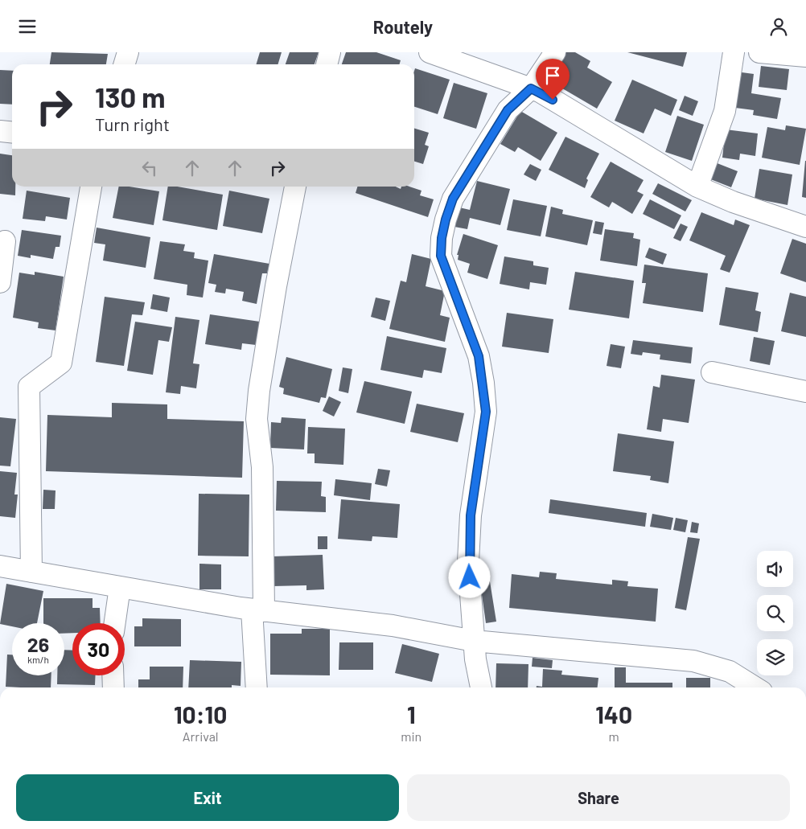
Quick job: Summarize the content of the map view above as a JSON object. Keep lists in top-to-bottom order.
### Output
{
  "page": {
    "header": "Routely",
    "turn": ["130 m", "Turn right"],
    "speed": "26 km/h",
    "limit": "30",
    "eta": [
      "10:10",
      "Arrival",
      "1",
      "min",
      "140",
      "m"
    ],
    "buttons": ["Exit", "Share"]
  }
}
